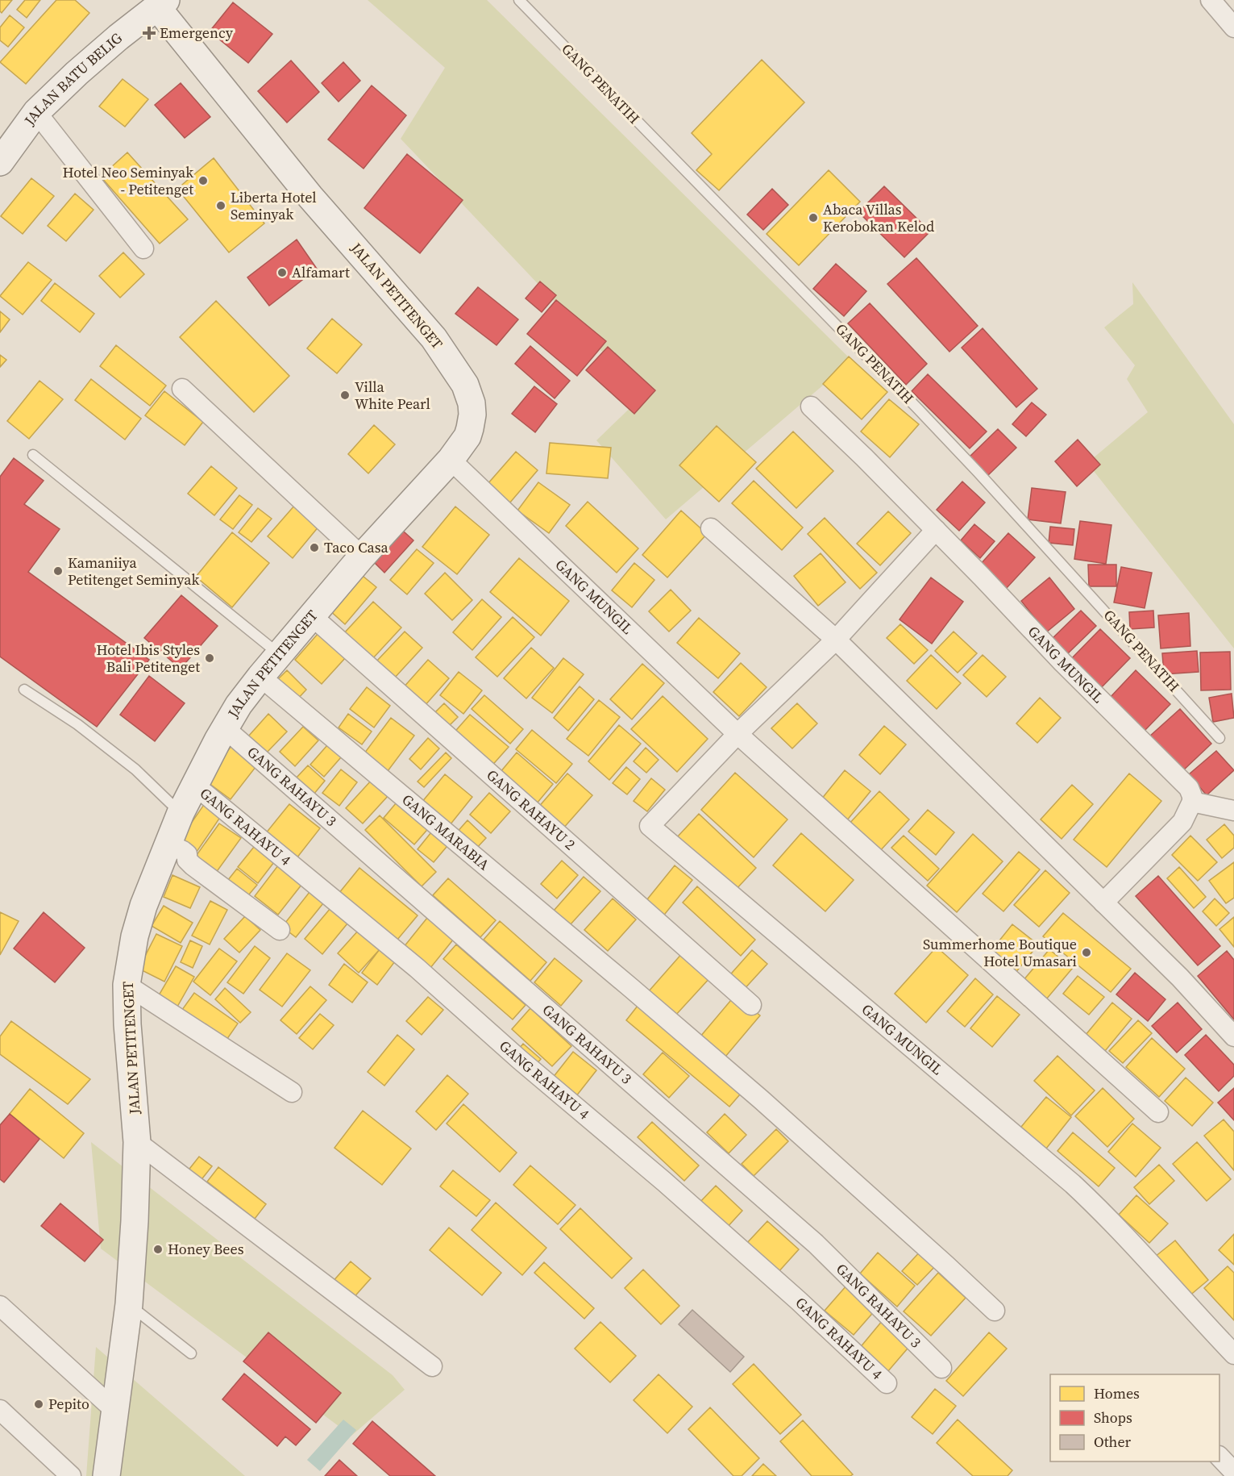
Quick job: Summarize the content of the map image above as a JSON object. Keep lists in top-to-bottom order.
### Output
{
  "streets": {
    "main road": ["JALAN BATU BELIG", "JALAN PETITENGET"],
    "street": [
      "GANG MUNGIL",
      "GANG RAHAYU 3",
      "GANG RAHAYU 2",
      "GANG RAHAYU 4",
      "GANG MARABIA"
    ],
    "lane": ["GANG PENATIH"]
  },
  "crossings": [
    ["JALAN BATU BELIG", "JALAN PETITENGET"],
    ["JALAN PETITENGET", "GANG MUNGIL"],
    ["JALAN PETITENGET", "GANG RAHAYU 3"],
    ["JALAN PETITENGET", "GANG RAHAYU 2"],
    ["JALAN PETITENGET", "GANG RAHAYU 4"],
    ["JALAN PETITENGET", "GANG MARABIA"]
  ],
  "places": {
    "health": ["Emergency"],
    "other": [
      "Hotel Neo Seminyak - Petitenget",
      "Liberta Hotel Seminyak",
      "Abaca Villas Kerobokan Kelod",
      "Alfamart",
      "Villa White Pearl",
      "Taco Casa",
      "Kamaniiya Petitenget Seminyak",
      "Hotel Ibis Styles Bali Petitenget",
      "Summerhome Boutique Hotel Umasari",
      "Honey Bees",
      "Pepito"
    ]
  },
  "legend": ["Homes", "Shops", "Other"]
}
